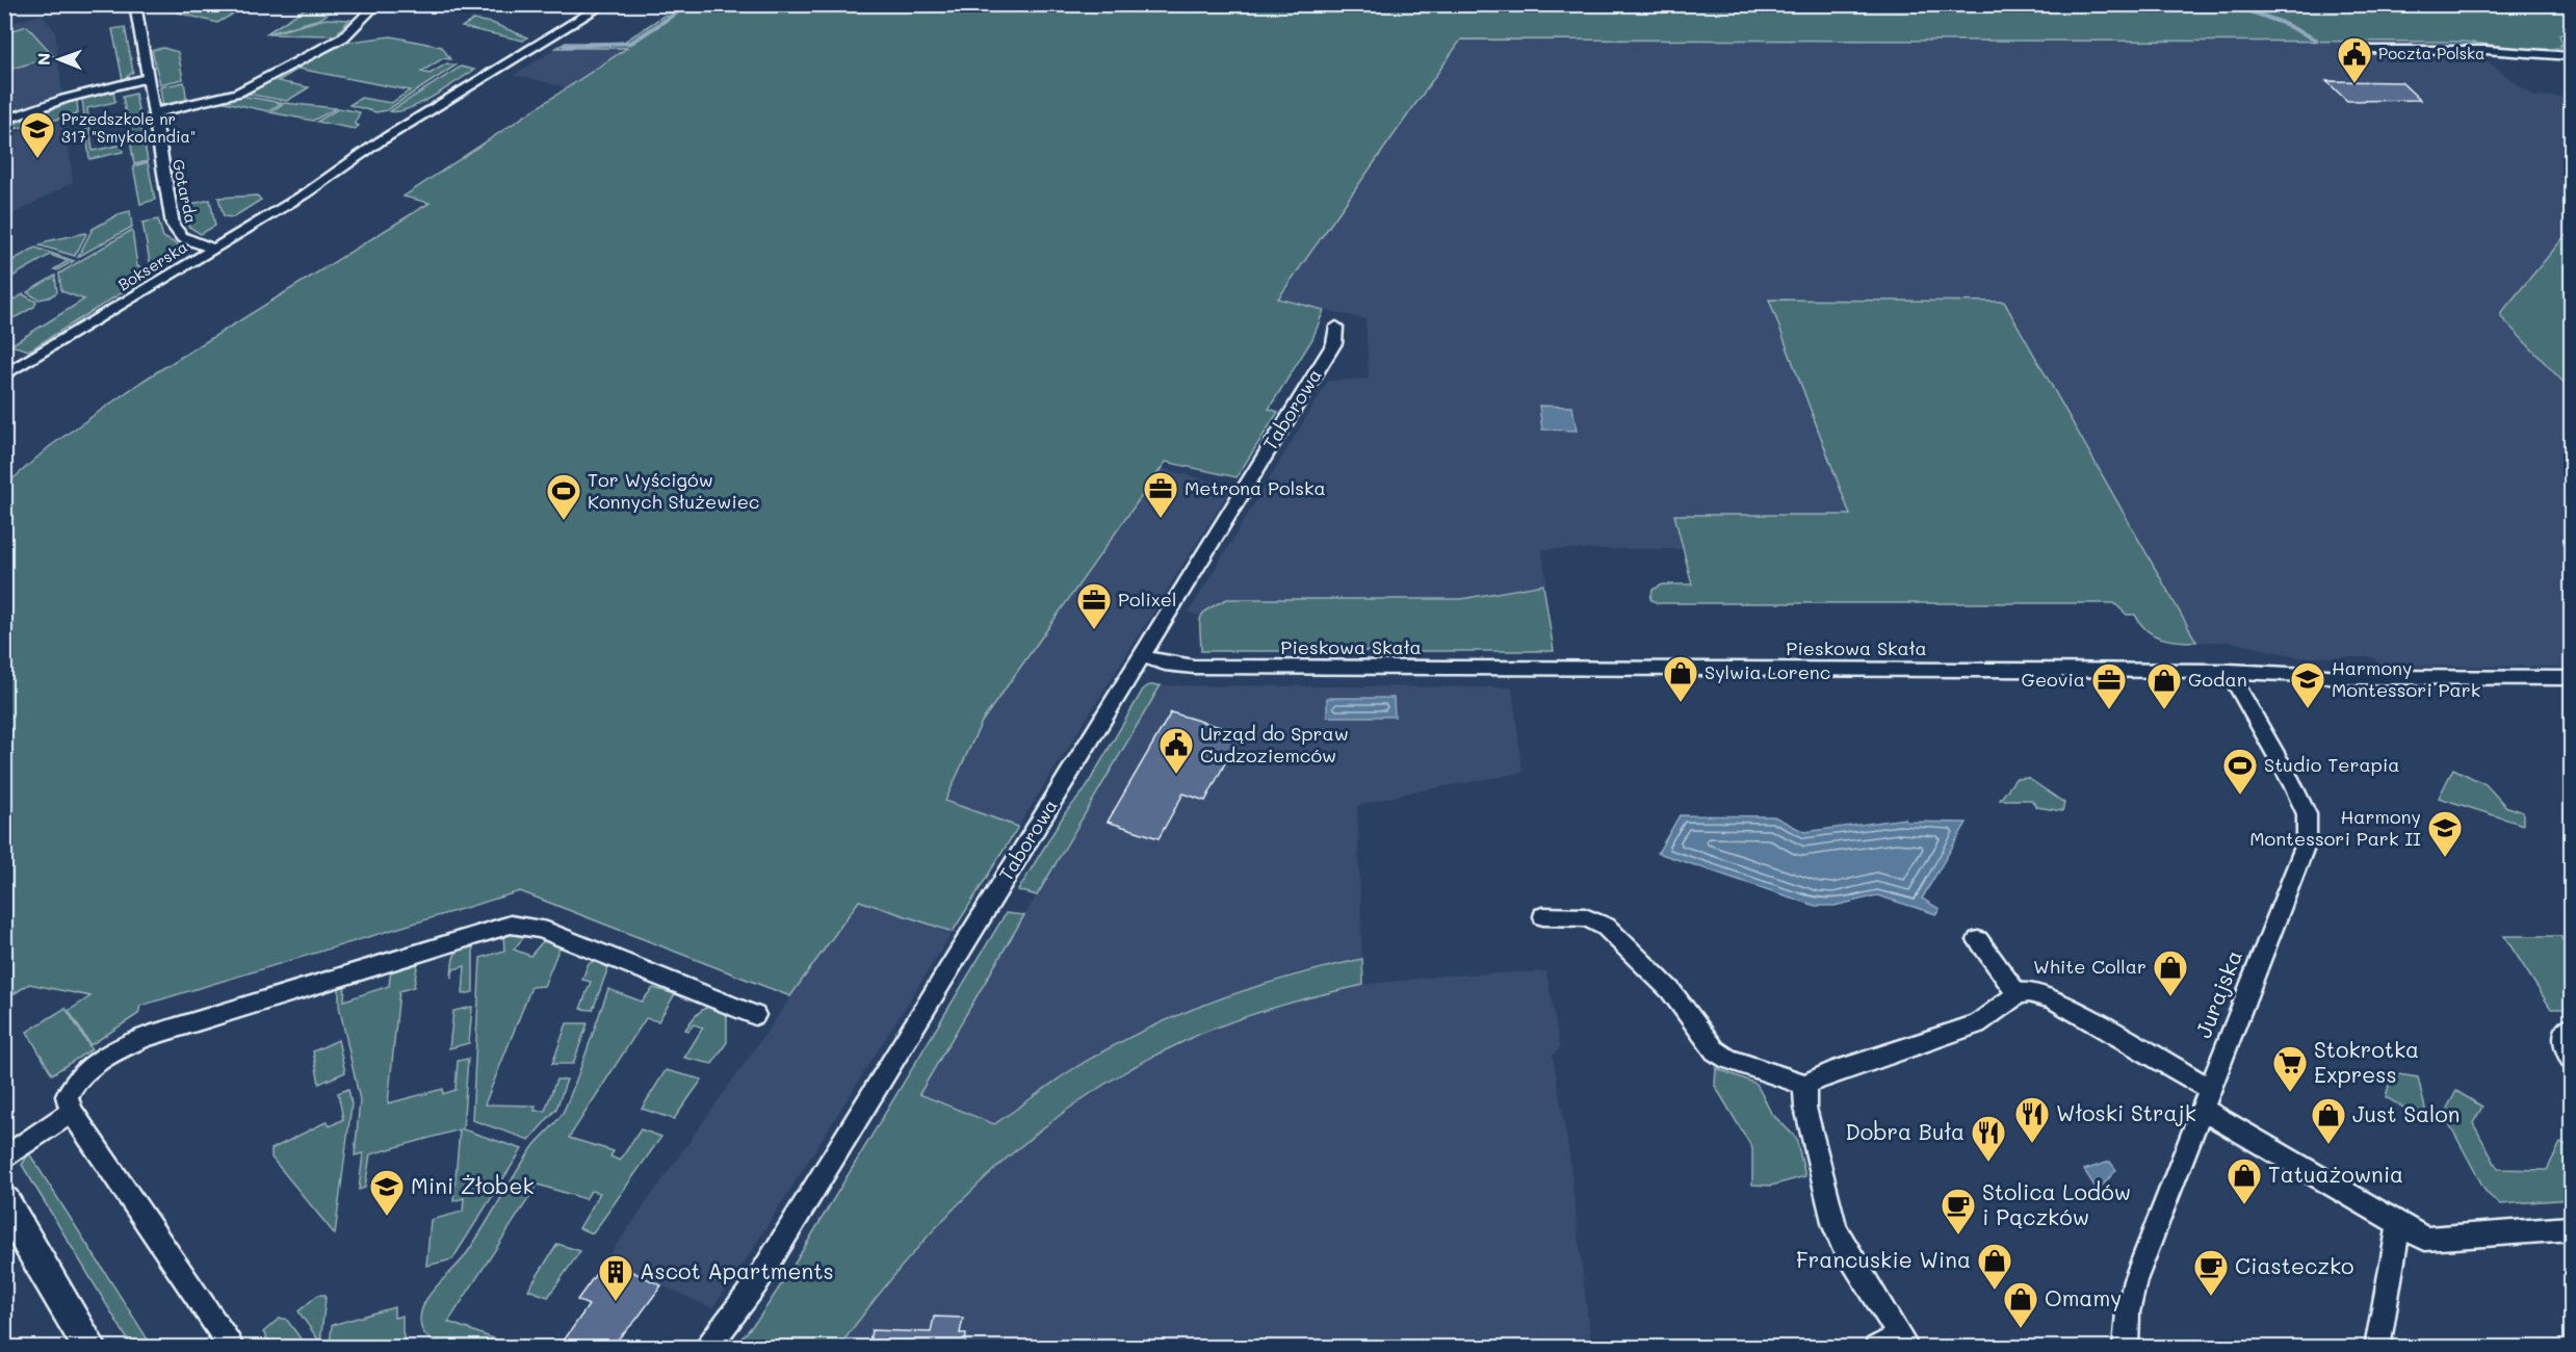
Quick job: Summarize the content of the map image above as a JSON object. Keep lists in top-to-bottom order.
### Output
{
  "streets": {
    "street": [
      "Gotarda",
      "Bokserska",
      "Taborowa",
      "Pieskowa Skała",
      "Jurajska"
    ]
  },
  "crossings": [
    ["Gotarda", "Bokserska"],
    ["Taborowa", "Pieskowa Skała"],
    ["Pieskowa Skała", "Jurajska"]
  ],
  "places": {
    "public building": ["Poczta Polska", "Urząd do Spraw Cudzoziemców"],
    "school or university": [
      "Przedszkole nr 317 \"Smykolandia\"",
      "Harmony Montessori Park",
      "Harmony Montessori Park II",
      "Mini Żłobek"
    ],
    "office": ["Metrona Polska", "Polixel", "Geovia"],
    "sports": ["Tor Wyścigów Konnych Służewiec", "Studio Terapia"],
    "shop": [
      "Sylwia Lorenc",
      "Godan",
      "White Collar",
      "Just Salon",
      "Tatuażownia",
      "Francuskie Wina",
      "Omamy"
    ],
    "supermarket": ["Stokrotka Express"],
    "restaurant": ["Włoski Strajk", "Dobra Buła"],
    "cafe": ["Stolica Lodów i Pączków", "Ciasteczko"],
    "building": ["Ascot Apartments"]
  },
  "north": "left"
}
